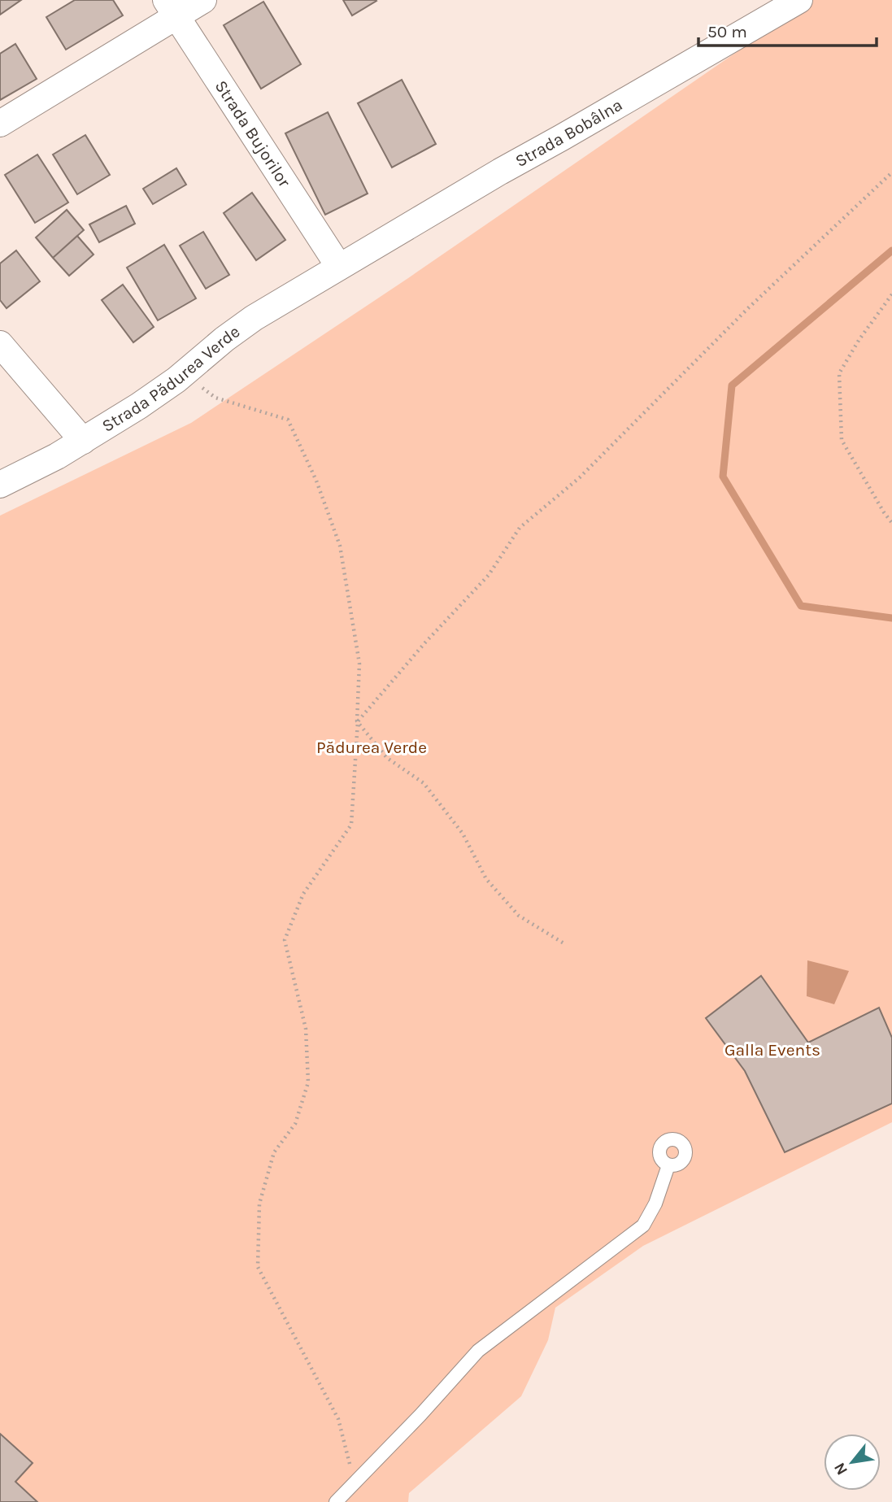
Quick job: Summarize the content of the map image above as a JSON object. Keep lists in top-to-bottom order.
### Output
{
  "streets": {
    "street": ["Strada Bobâlna", "Strada Bujorilor", "Strada Pădurea Verde"]
  },
  "crossings": [
    ["Strada Bobâlna", "Strada Bujorilor"],
    ["Strada Bobâlna", "Strada Pădurea Verde"],
    ["Strada Bujorilor", "Strada Pădurea Verde"]
  ],
  "parks": ["Pădurea Verde", "Galla Events"],
  "scale_bar": "50 m",
  "north": "bottom left"
}
